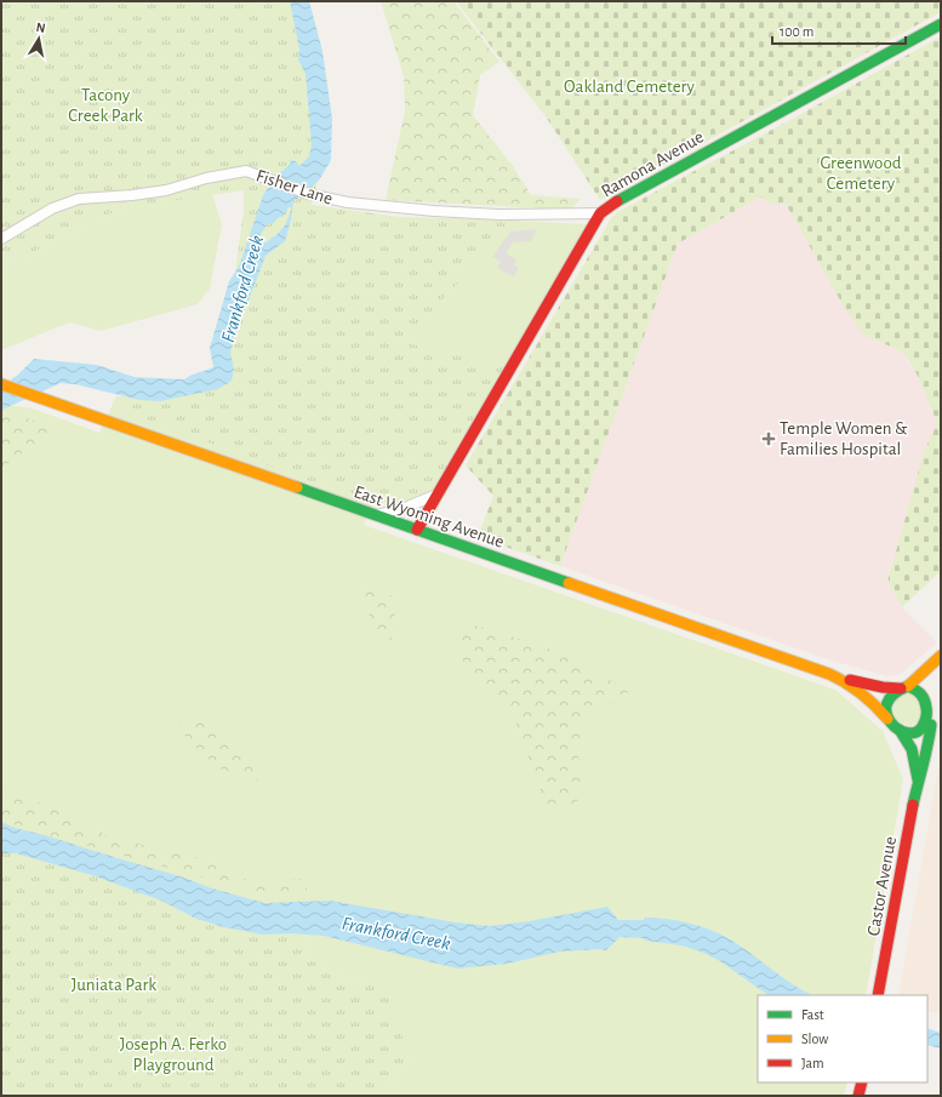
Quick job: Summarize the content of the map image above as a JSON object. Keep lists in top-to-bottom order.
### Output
{
  "streets": {
    "street": [
      "Ramona Avenue",
      "Fisher Lane",
      "East Wyoming Avenue",
      "Castor Avenue"
    ]
  },
  "crossings": [
    ["Ramona Avenue", "Fisher Lane"],
    ["Ramona Avenue", "East Wyoming Avenue"],
    ["East Wyoming Avenue", "Castor Avenue"]
  ],
  "water": ["Frankford Creek"],
  "parks": [
    "Oakland Cemetery",
    "Tacony Creek Park",
    "Greenwood Cemetery",
    "Juniata Park",
    "Joseph A. Ferko Playground"
  ],
  "places": {
    "health": ["Temple Women & Families Hospital"]
  },
  "legend": ["Fast", "Slow", "Jam"],
  "scale_bar": "100 m",
  "north": "top"
}
